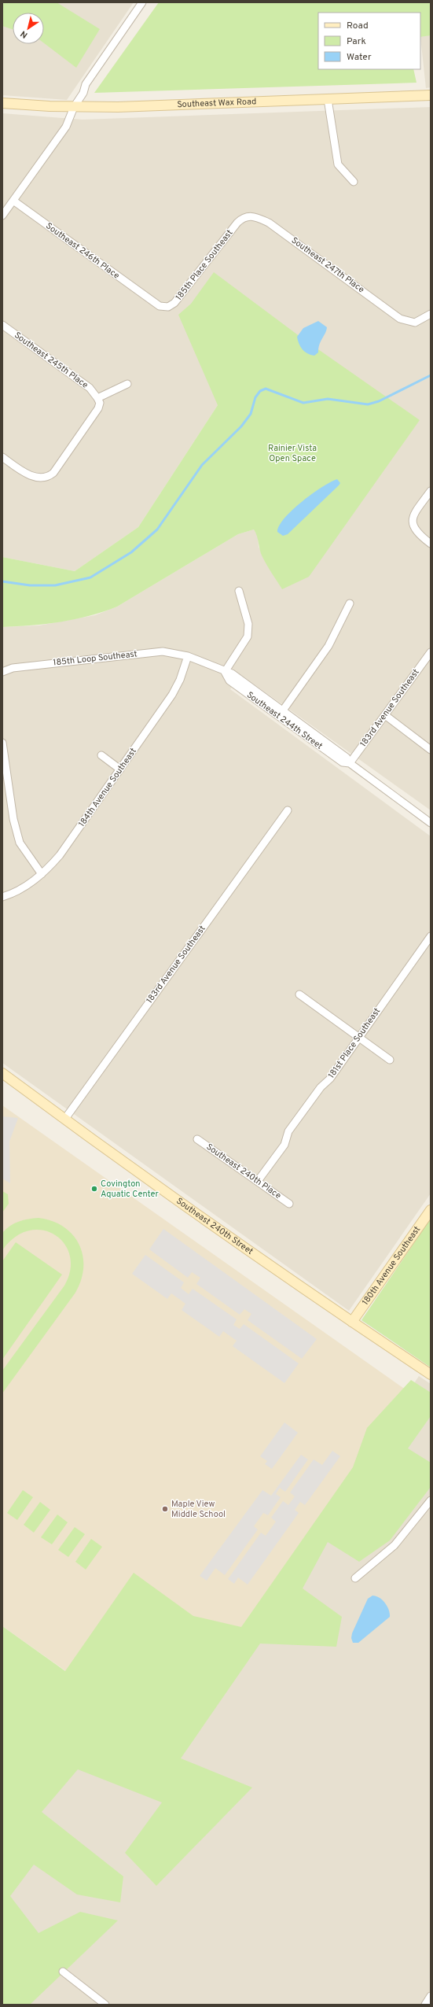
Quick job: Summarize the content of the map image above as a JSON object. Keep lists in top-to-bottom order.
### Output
{
  "streets": {
    "street": [
      "Southeast Wax Road",
      "Southeast 246th Place",
      "185th Place Southeast",
      "Southeast 247th Place",
      "Southeast 245th Place",
      "185th Loop Southeast",
      "183rd Avenue Southeast",
      "Southeast 244th Street",
      "184th Avenue Southeast",
      "181st Place Southeast",
      "Southeast 240th Place",
      "Southeast 240th Street",
      "180th Avenue Southeast"
    ]
  },
  "crossings": [
    ["Southeast 246th Place", "185th Place Southeast"],
    ["185th Place Southeast", "Southeast 247th Place"],
    ["185th Loop Southeast", "Southeast 244th Street"],
    ["185th Loop Southeast", "184th Avenue Southeast"],
    ["183rd Avenue Southeast", "Southeast 244th Street"],
    ["183rd Avenue Southeast", "Southeast 240th Street"],
    ["Southeast 244th Street", "184th Avenue Southeast"],
    ["181st Place Southeast", "Southeast 240th Place"],
    ["Southeast 240th Street", "180th Avenue Southeast"]
  ],
  "parks": ["Rainier Vista Open Space"],
  "places": ["Covington Aquatic Center", "Maple View Middle School"],
  "legend": ["Road", "Park", "Water"],
  "north": "bottom left"
}
